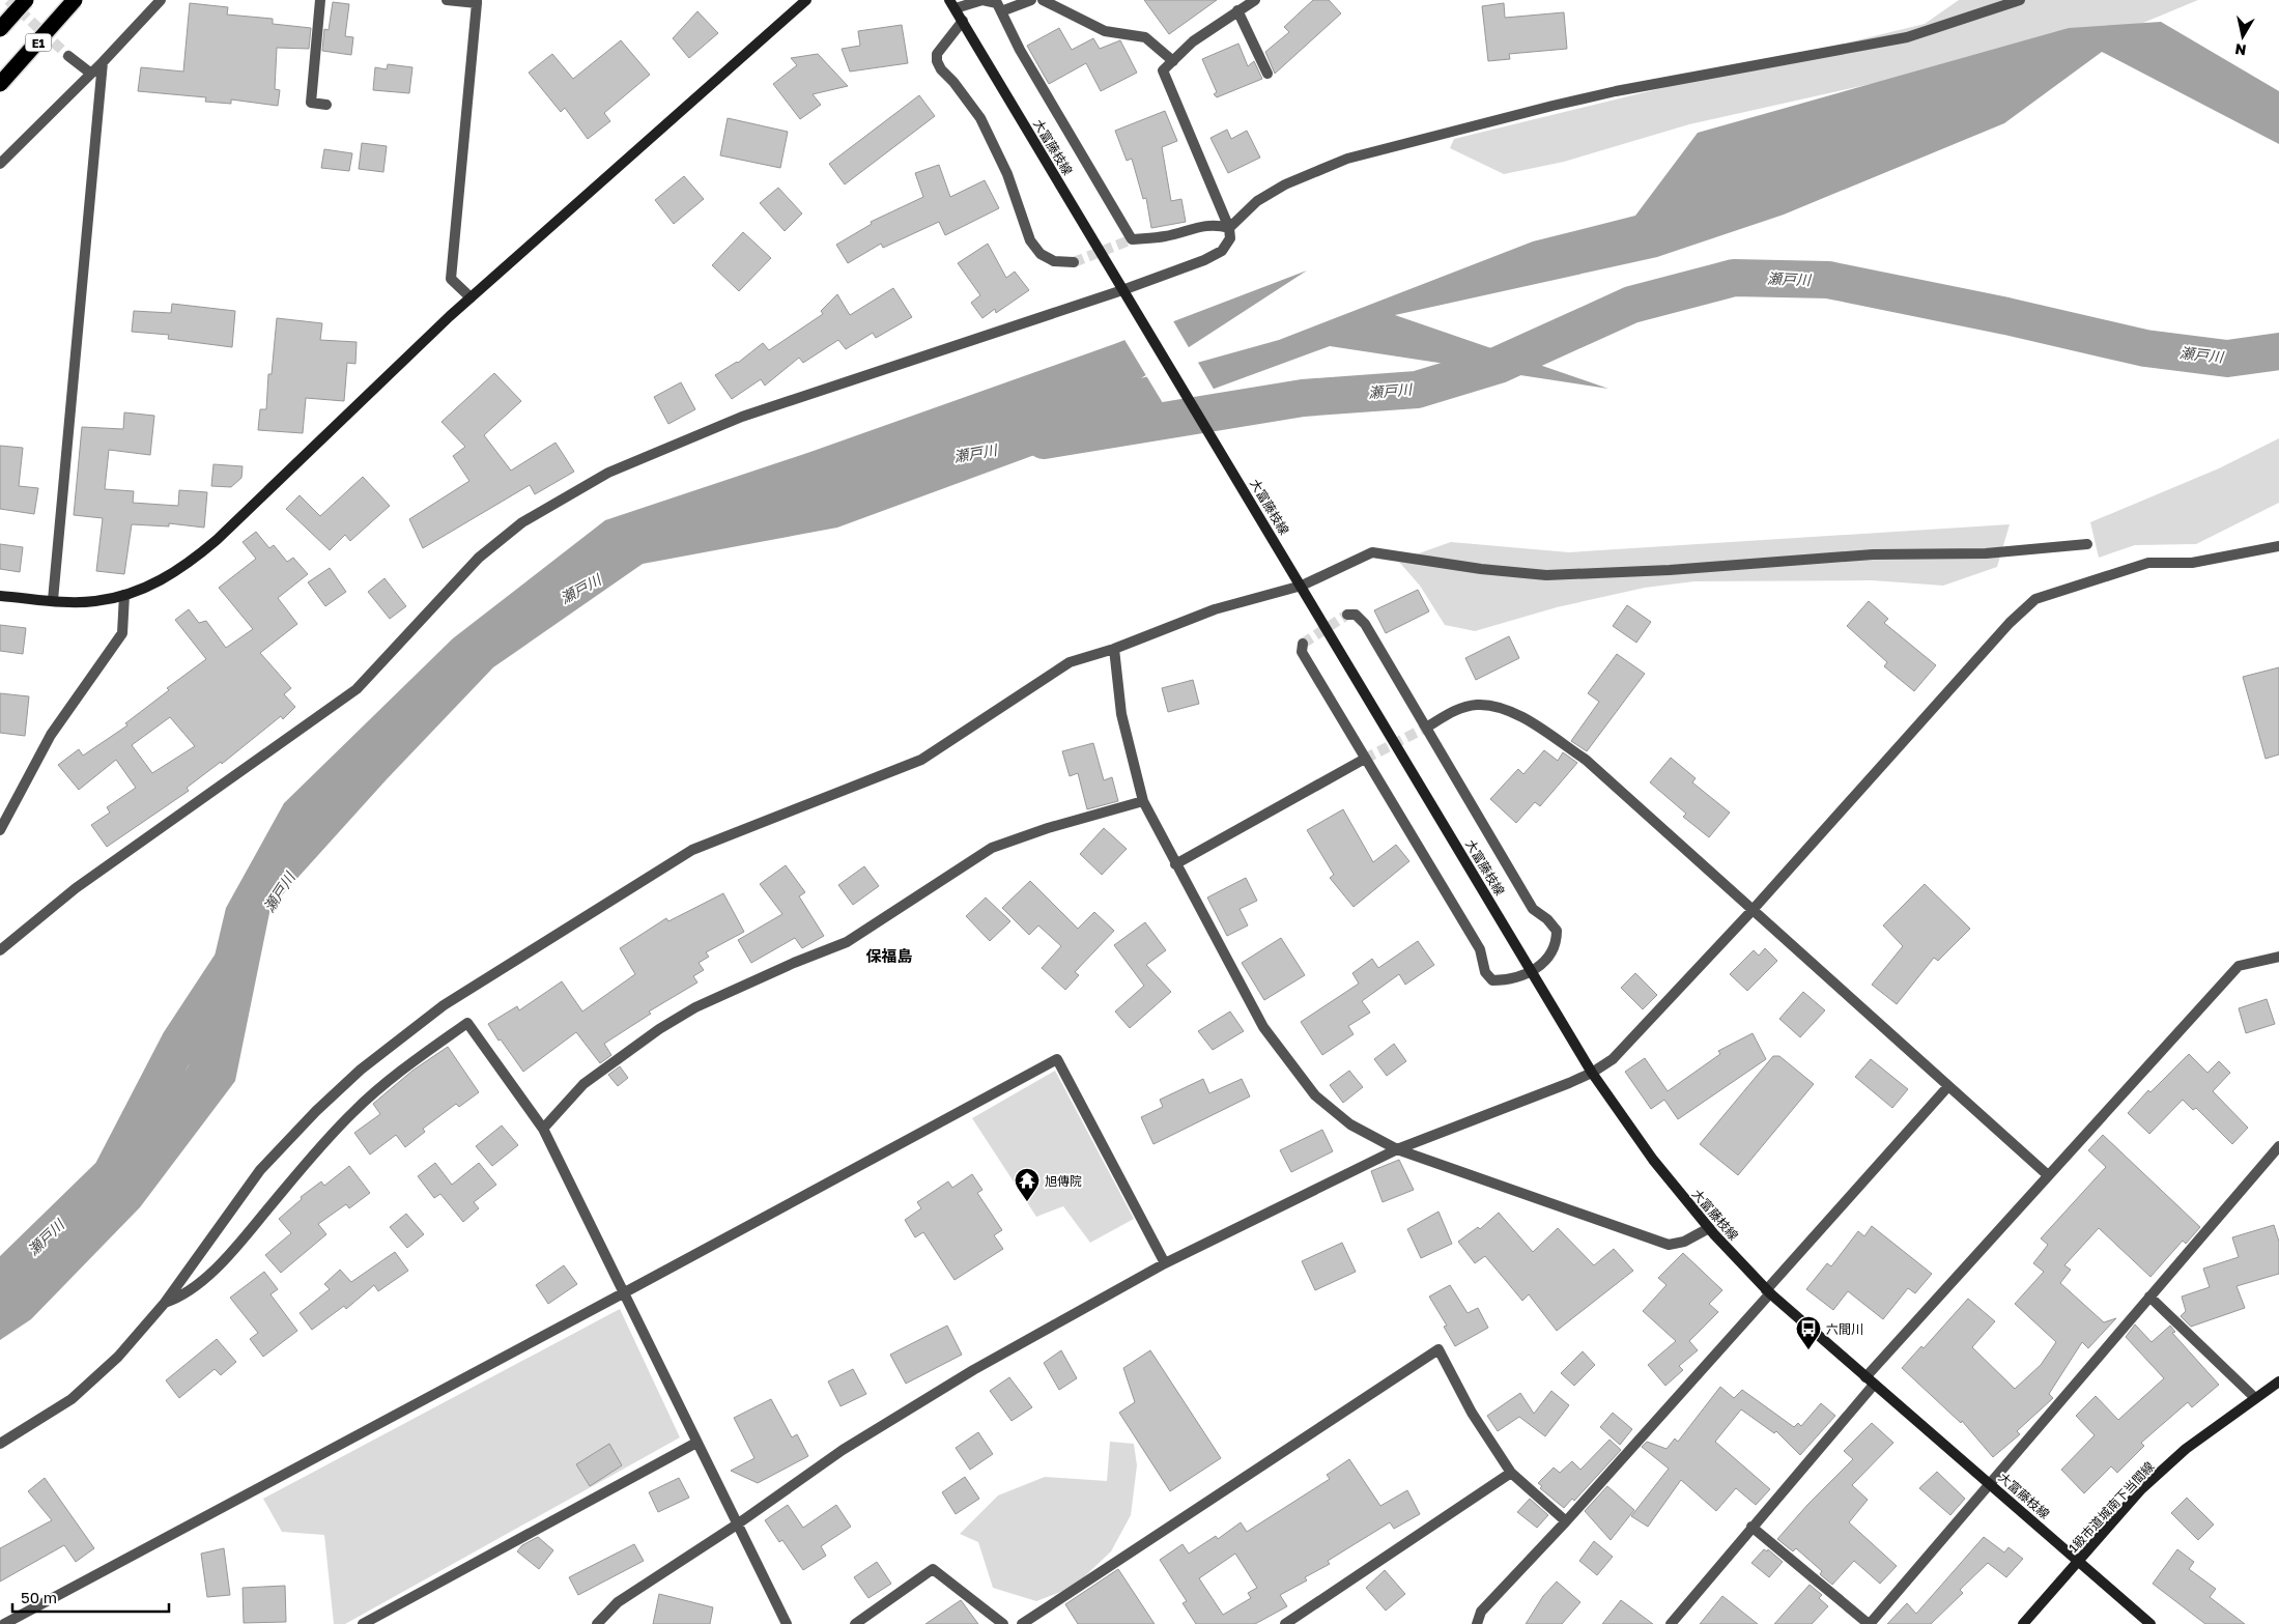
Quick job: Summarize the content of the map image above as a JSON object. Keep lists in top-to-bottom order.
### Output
{
  "streets": {
    "highway": ["E1"],
    "main road": ["大富藤枝線", "1級市道城南下当間線"]
  },
  "crossings": [
    ["大富藤枝線", "1級市道城南下当間線"]
  ],
  "districts": ["保福島"],
  "water": ["瀬戸川"],
  "places": {
    "temple": ["旭傳院"],
    "bus stop": ["六間川"]
  },
  "scale_bar": "50 m",
  "north": "bottom"
}
